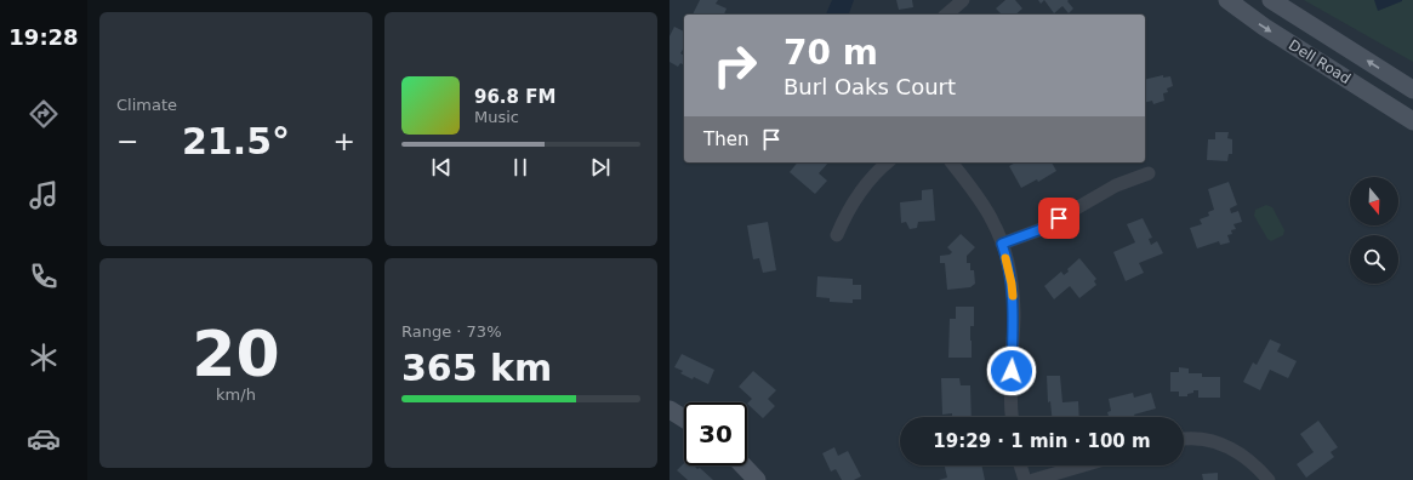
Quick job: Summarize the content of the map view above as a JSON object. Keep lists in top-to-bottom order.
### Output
{
  "streets": {
    "main road": ["Dell Road"]
  },
  "north": "bottom",
  "page": {
    "tabs": "19:28",
    "tile": [
      "Climate",
      ["20", "km/h"],
      ["Range · 73%", "365 km"]
    ],
    "turn": ["70 m", "Burl Oaks Court"],
    "song": ["96.8 FM", "Music"],
    "then": "Then",
    "heat": ["−", "21.5°", "+"],
    "limit": "30",
    "trip": "19:29 · 1 min · 100 m"
  }
}
